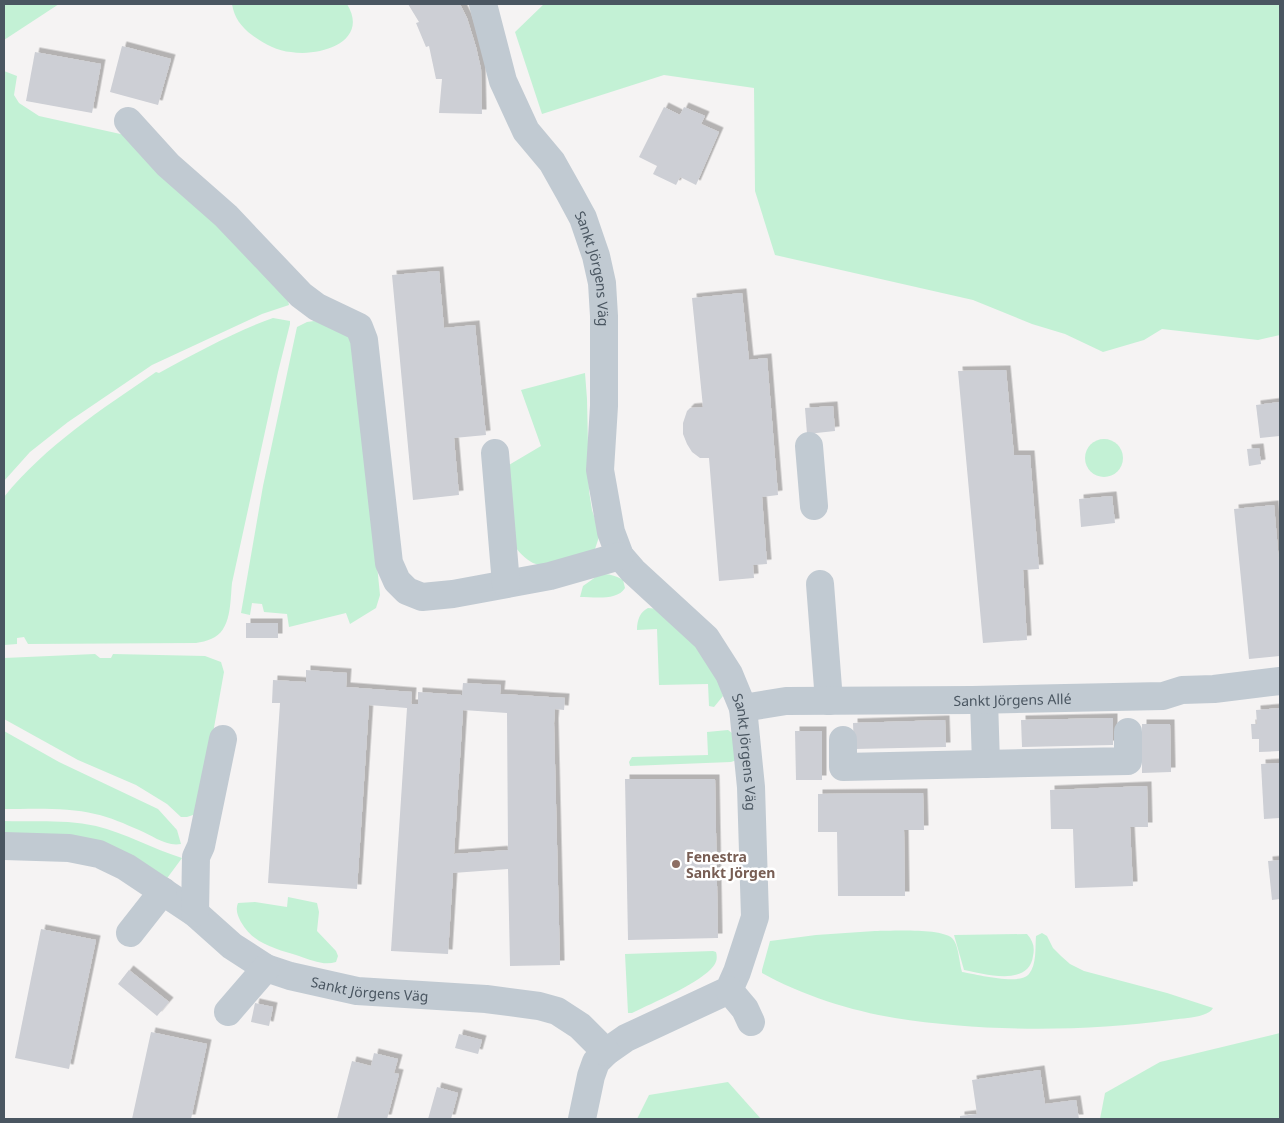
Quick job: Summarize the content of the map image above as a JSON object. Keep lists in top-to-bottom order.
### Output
{
  "streets": {
    "street": ["Sankt Jörgens Väg", "Sankt Jörgens Allé"]
  },
  "crossings": [
    ["Sankt Jörgens Väg", "Sankt Jörgens Allé"]
  ],
  "places": ["Fenestra Sankt Jörgen"]
}
